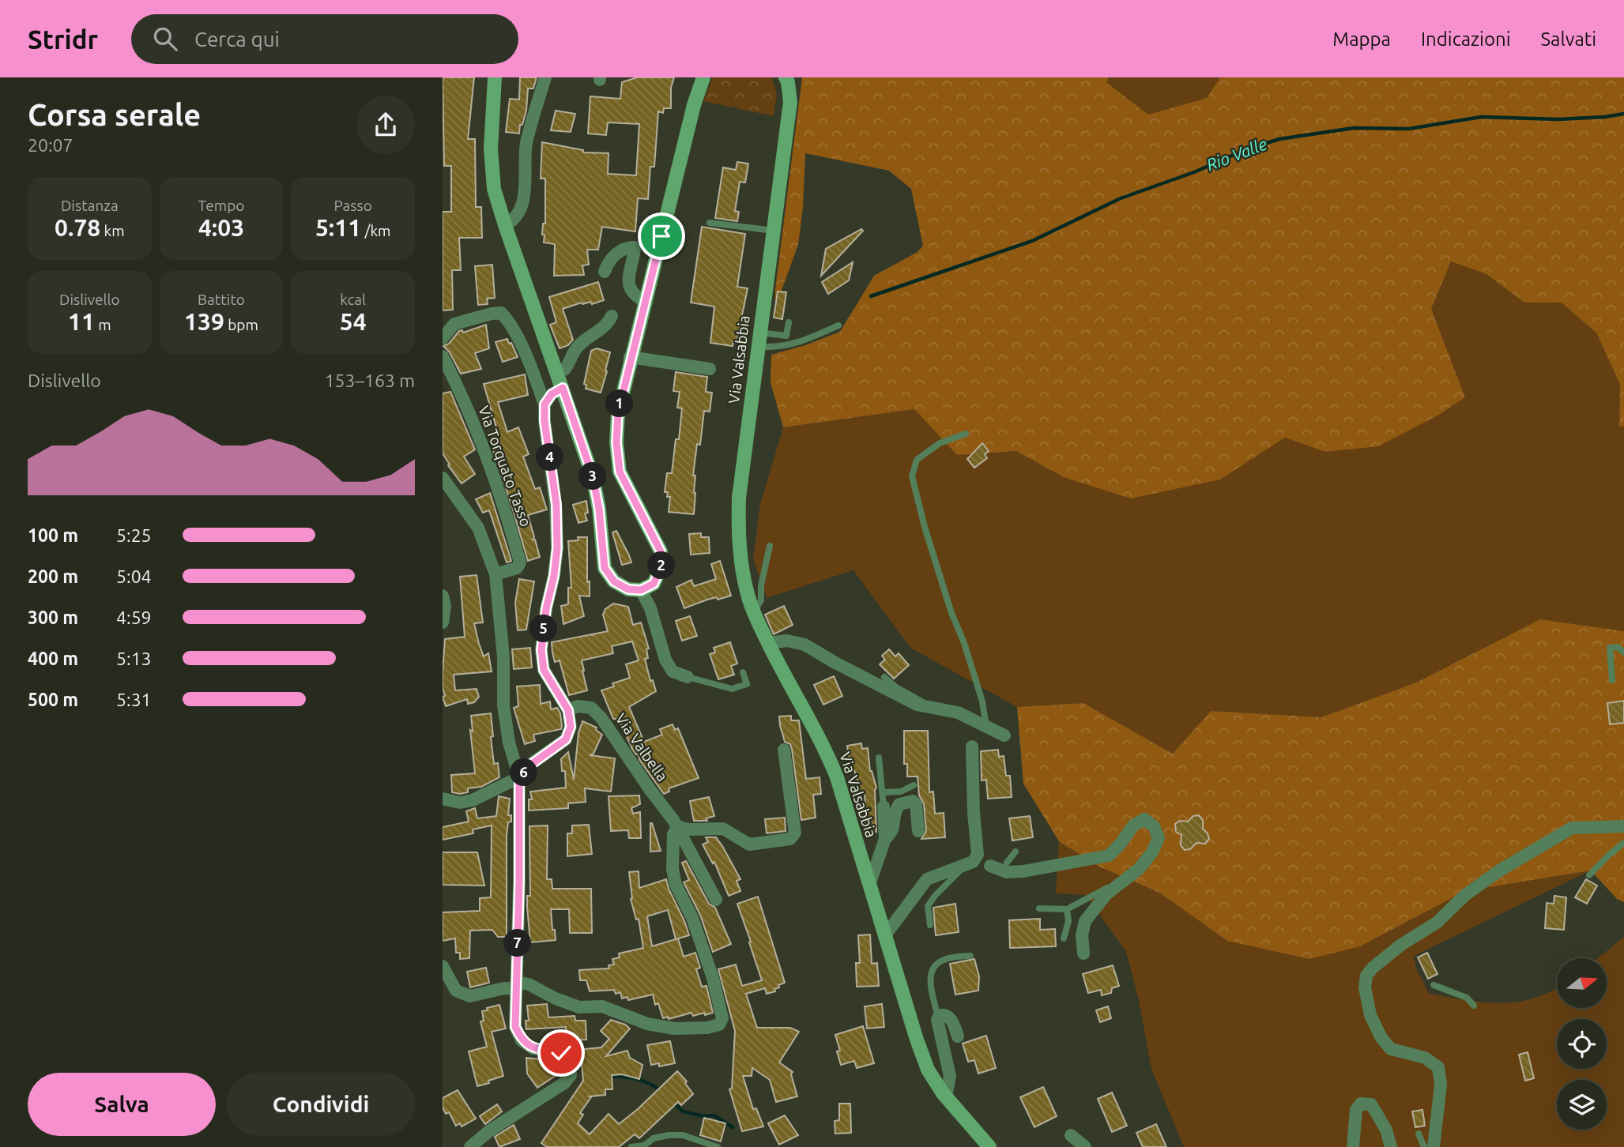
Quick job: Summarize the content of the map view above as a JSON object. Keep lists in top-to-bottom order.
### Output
{
  "streets": {
    "main road": ["Via Valsabbia"],
    "street": ["Via Torquato Tasso", "Via Valbella"]
  },
  "water": ["Rio Valle"],
  "north": "right",
  "page": {
    "header": "Stridr",
    "search": "Cerca qui",
    "nav": ["Mappa", "Indicazioni", "Salvati"],
    "heading": ["Corsa serale", "20:07"],
    "stats": [
      ["Distanza", "0.78 km"],
      ["Tempo", "4:03"],
      ["Passo", "5:11 /km"],
      ["Dislivello", "11 m"],
      ["Battito", "139 bpm"],
      ["kcal", "54"]
    ],
    "chart": ["Dislivello", "153–163 m"],
    "pins": [
      "1",
      "4",
      "3",
      "2",
      "5",
      "6",
      "7"
    ],
    "list": [
      {
        "name": "100 m",
        "note": "5:25"
      },
      {
        "name": "200 m",
        "note": "5:04"
      },
      {
        "name": "300 m",
        "note": "4:59"
      },
      {
        "name": "400 m",
        "note": "5:13"
      },
      {
        "name": "500 m",
        "note": "5:31"
      }
    ],
    "buttons": ["Salva", "Condividi"]
  }
}
